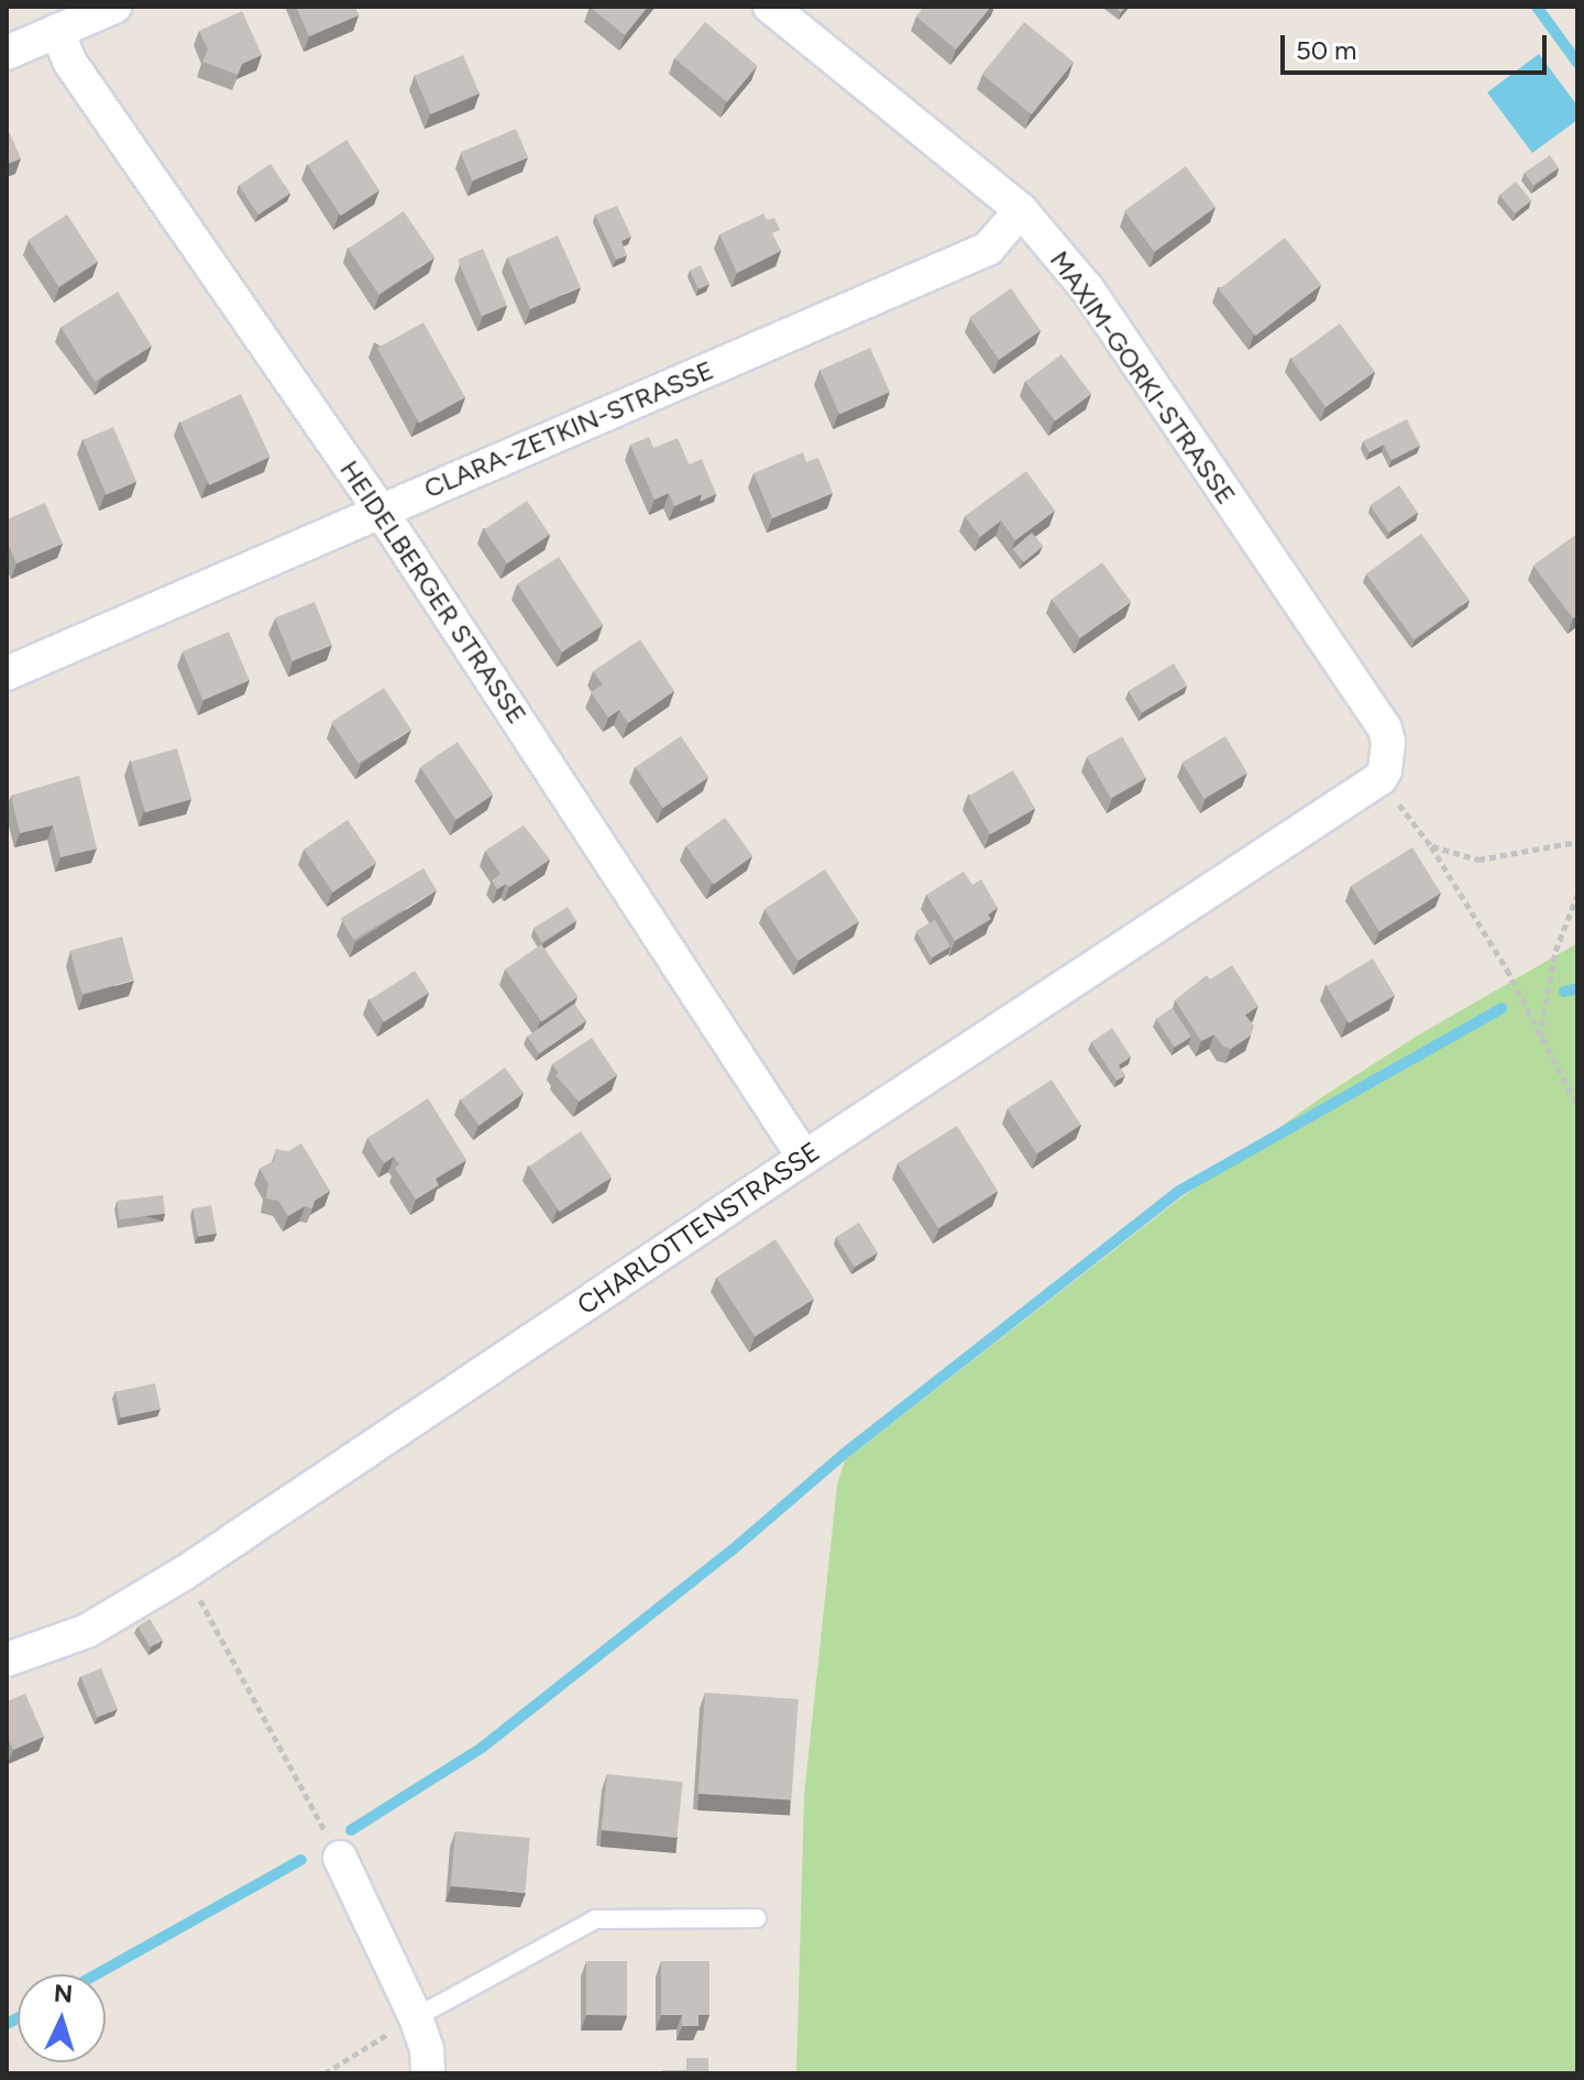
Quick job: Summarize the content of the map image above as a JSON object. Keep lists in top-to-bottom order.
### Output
{
  "streets": {
    "street": [
      "MAXIM-GORKI-STRASSE",
      "CLARA-ZETKIN-STRASSE",
      "HEIDELBERGER STRASSE",
      "CHARLOTTENSTRASSE"
    ]
  },
  "crossings": [
    ["MAXIM-GORKI-STRASSE", "CLARA-ZETKIN-STRASSE"],
    ["MAXIM-GORKI-STRASSE", "CHARLOTTENSTRASSE"],
    ["CLARA-ZETKIN-STRASSE", "HEIDELBERGER STRASSE"],
    ["HEIDELBERGER STRASSE", "CHARLOTTENSTRASSE"]
  ],
  "scale_bar": "50 m",
  "north": "top"
}
